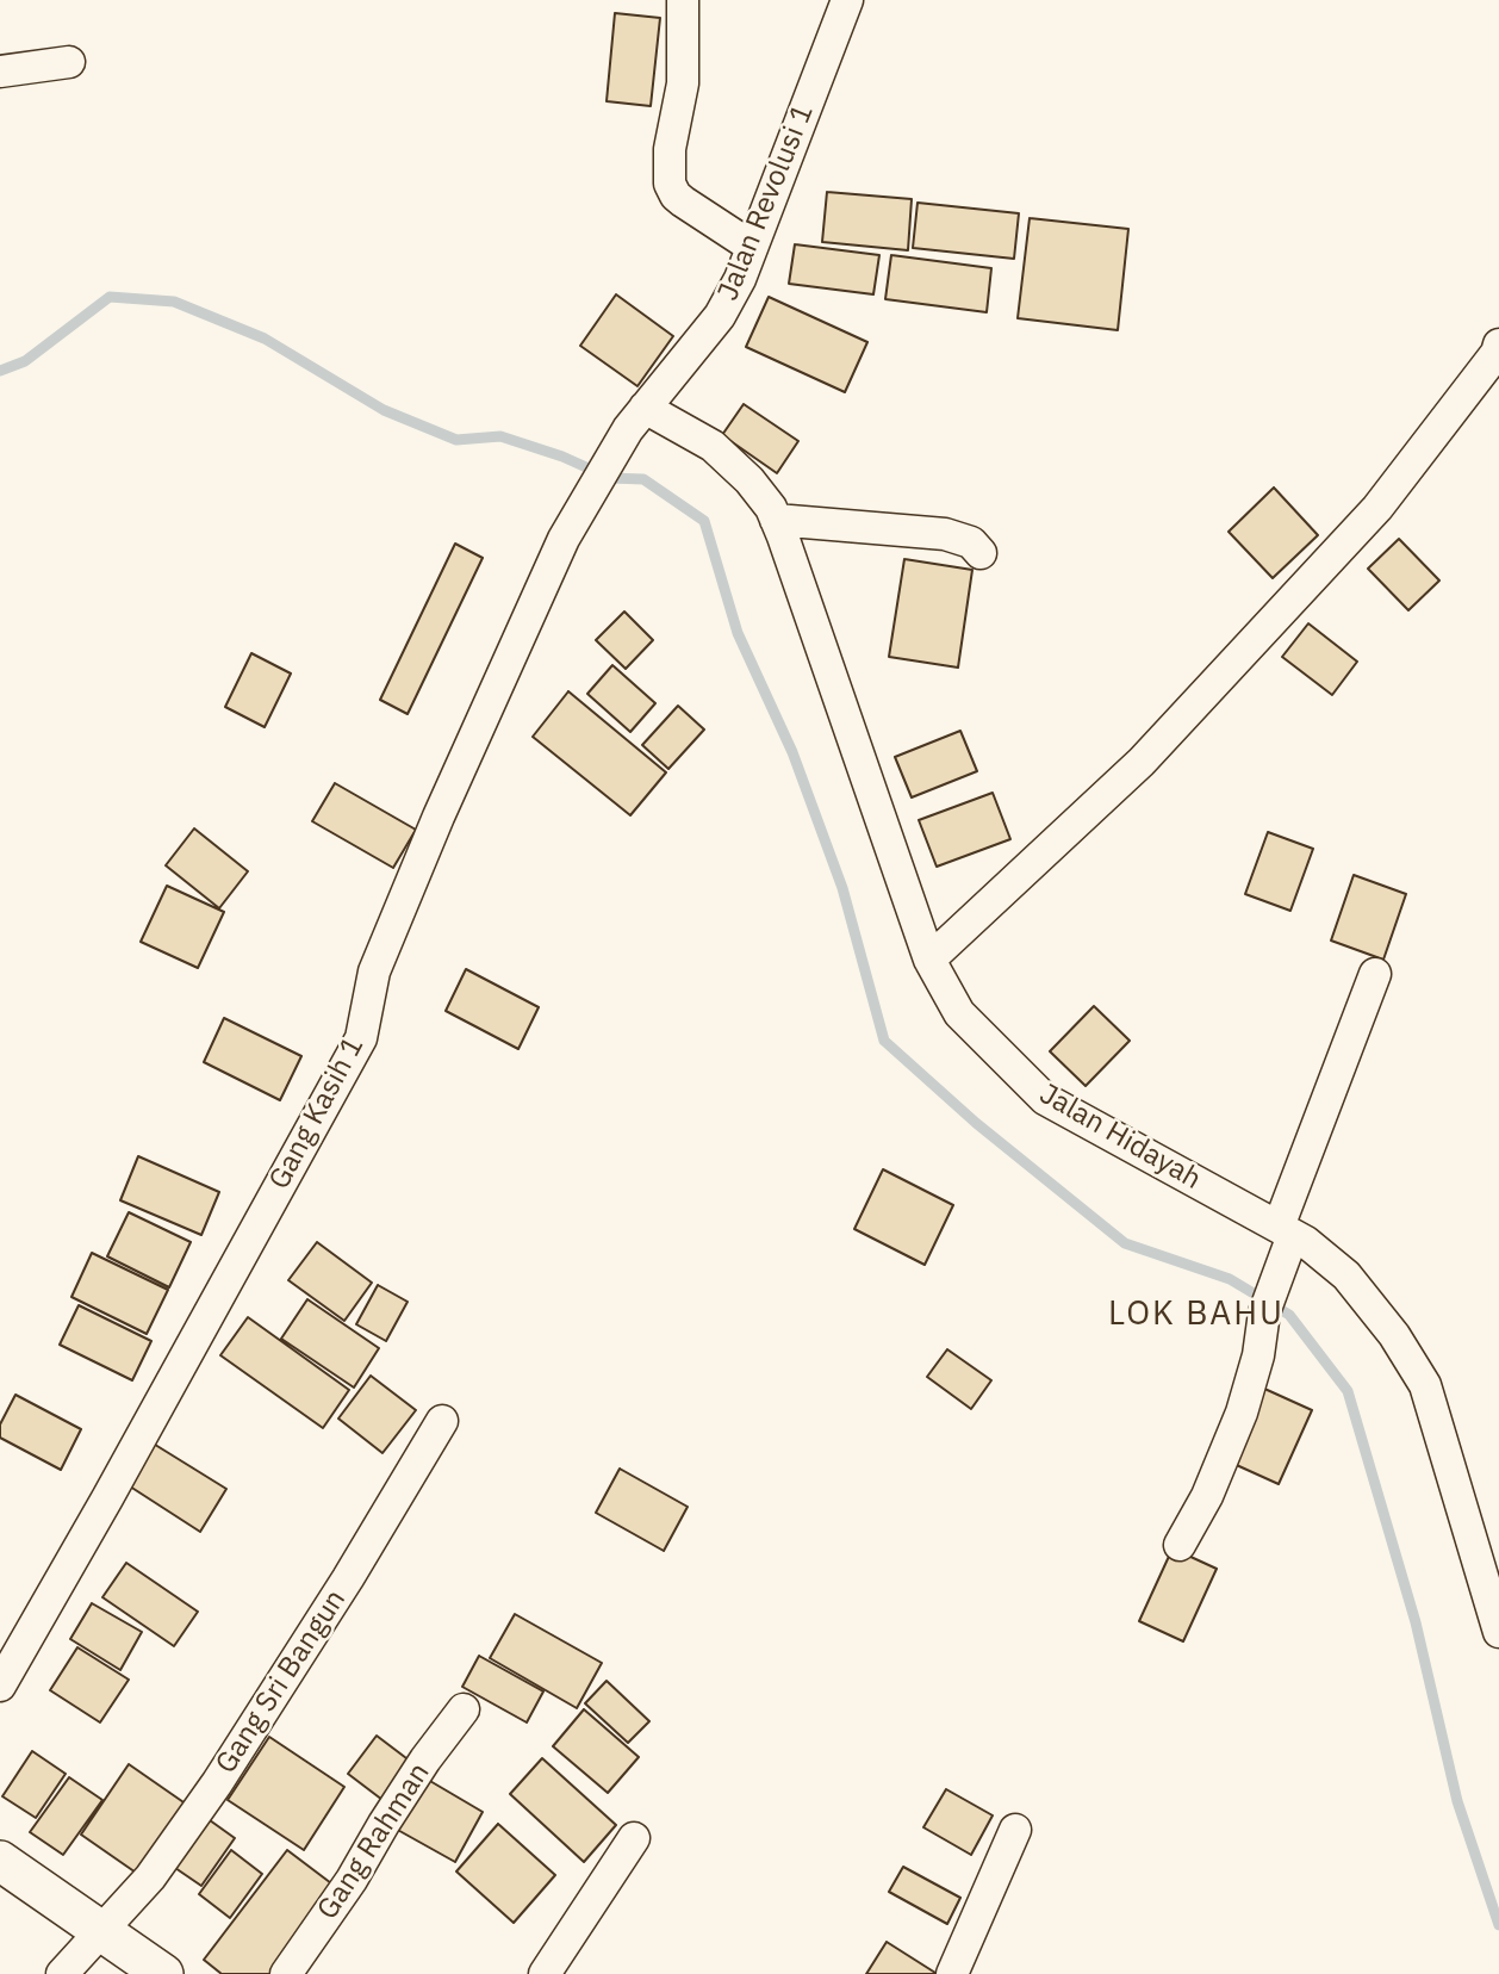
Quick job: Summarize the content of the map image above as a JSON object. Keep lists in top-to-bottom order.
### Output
{
  "streets": {
    "street": [
      "Jalan Revolusi 1",
      "Gang Kasih 1",
      "Jalan Hidayah",
      "Gang Sri Bangun",
      "Gang Rahman"
    ]
  },
  "crossings": [
    ["Jalan Revolusi 1", "Gang Kasih 1"],
    ["Jalan Revolusi 1", "Jalan Hidayah"],
    ["Gang Kasih 1", "Jalan Hidayah"]
  ],
  "districts": ["LOK BAHU"]
}
